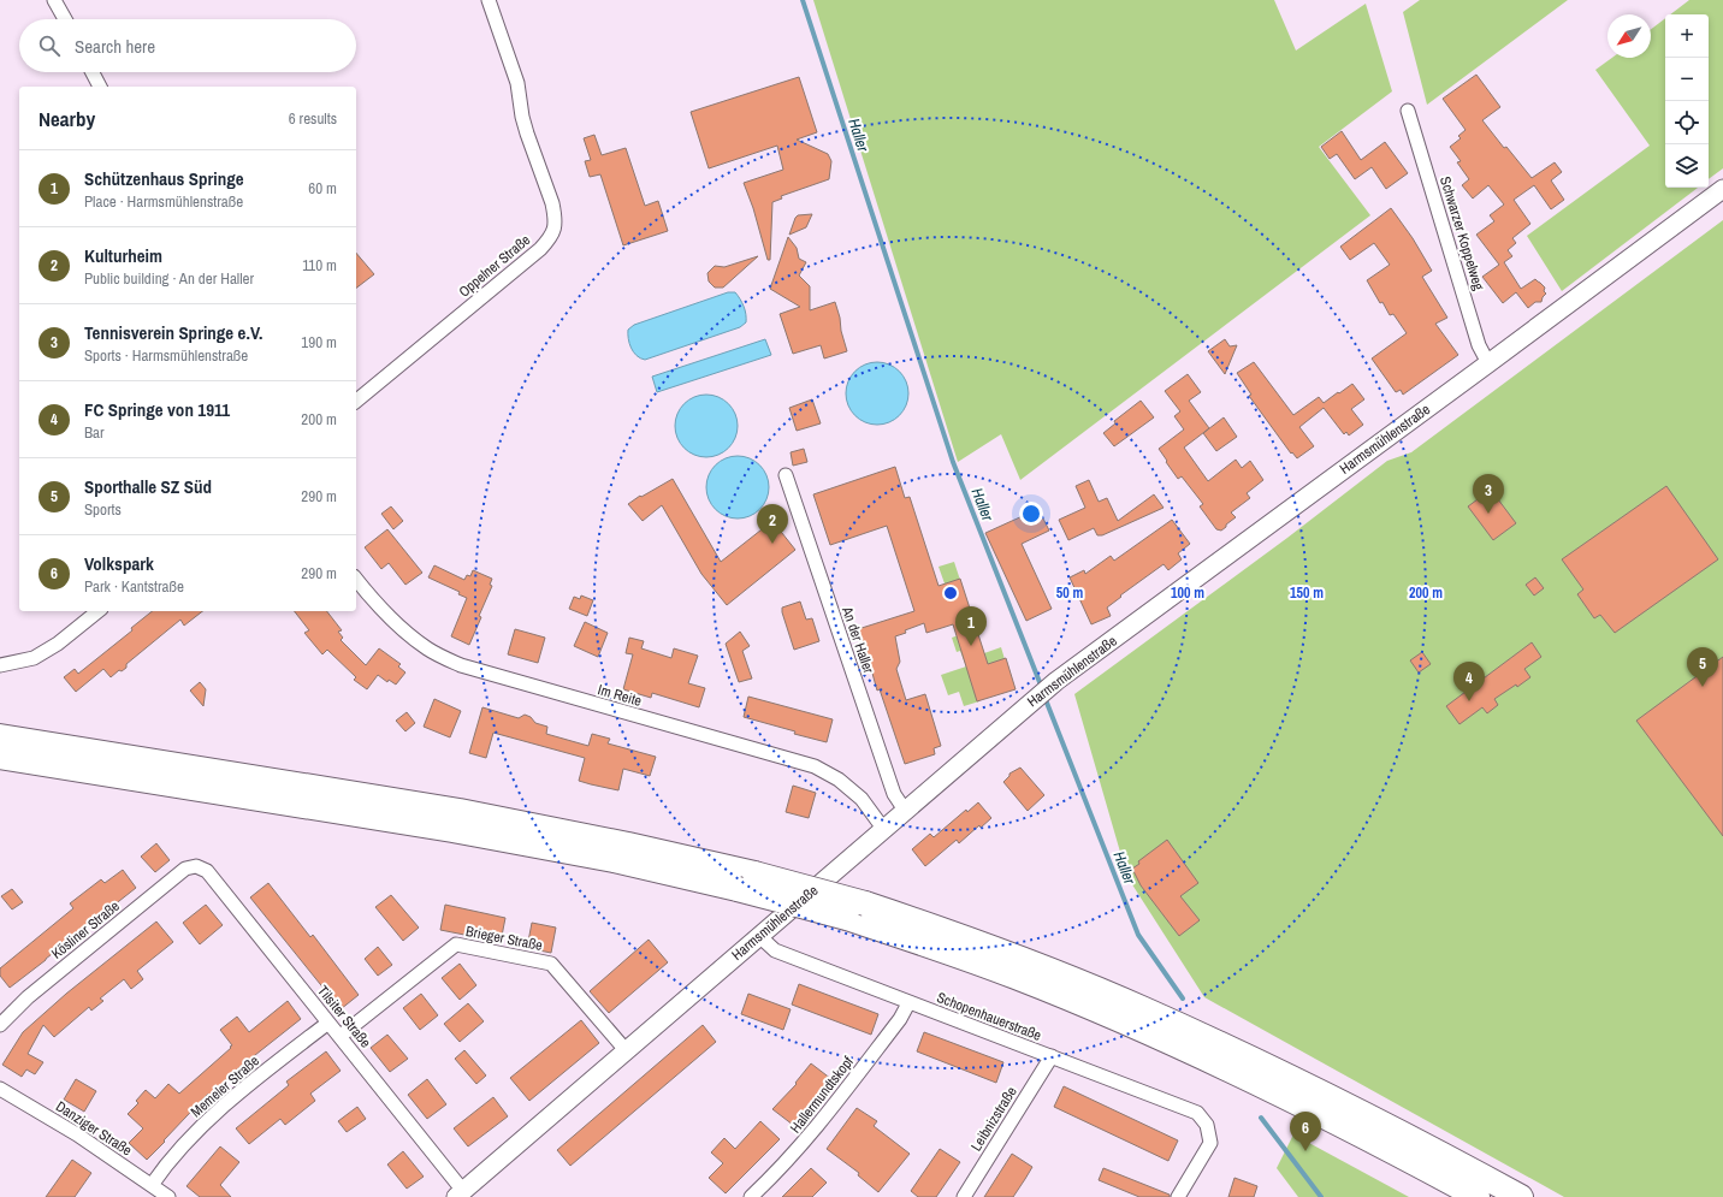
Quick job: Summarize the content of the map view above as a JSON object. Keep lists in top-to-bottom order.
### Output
{
  "streets": {
    "street": [
      "Schwarzer Koppelweg",
      "Oppelner Straße",
      "Harmsmühlenstraße",
      "An der Haller",
      "Im Reite",
      "Kösliner Straße",
      "Brieger Straße",
      "Tilsiter Straße",
      "Schopenhauerstraße",
      "Memeler Straße",
      "Hallermundtskopf",
      "Leibnizstraße",
      "Danziger Straße"
    ]
  },
  "crossings": [
    ["Schwarzer Koppelweg", "Harmsmühlenstraße"],
    ["Harmsmühlenstraße", "An der Haller"],
    ["Harmsmühlenstraße", "Im Reite"],
    ["Harmsmühlenstraße", "Brieger Straße"],
    ["Harmsmühlenstraße", "Tilsiter Straße"],
    ["Harmsmühlenstraße", "Schopenhauerstraße"],
    ["Kösliner Straße", "Tilsiter Straße"],
    ["Brieger Straße", "Tilsiter Straße"],
    ["Tilsiter Straße", "Memeler Straße"],
    ["Schopenhauerstraße", "Hallermundtskopf"],
    ["Schopenhauerstraße", "Leibnizstraße"],
    ["Memeler Straße", "Danziger Straße"]
  ],
  "water": ["Haller"],
  "north": "bottom left",
  "page": {
    "map_buttons": ["+", "−"],
    "search": "Search here",
    "heading": ["Nearby", "6 results"],
    "list": [
      {
        "mark": "1",
        "name": "Schützenhaus Springe",
        "note": "Place · Harmsmühlenstraße",
        "value": "60 m"
      },
      {
        "mark": "2",
        "name": "Kulturheim",
        "note": "Public building · An der Haller",
        "value": "110 m"
      },
      {
        "mark": "3",
        "name": "Tennisverein Springe e.V.",
        "note": "Sports · Harmsmühlenstraße",
        "value": "190 m"
      },
      {
        "mark": "4",
        "name": "FC Springe von 1911",
        "note": "Bar",
        "value": "200 m"
      },
      {
        "mark": "5",
        "name": "Sporthalle SZ Süd",
        "note": "Sports",
        "value": "290 m"
      },
      {
        "mark": "6",
        "name": "Volkspark",
        "note": "Park · Kantstraße",
        "value": "290 m"
      }
    ],
    "pins": [
      "3",
      "2",
      "1",
      "5",
      "4",
      "6"
    ]
  },
  "rings": [
    "50 m",
    "100 m",
    "150 m",
    "200 m"
  ]
}
